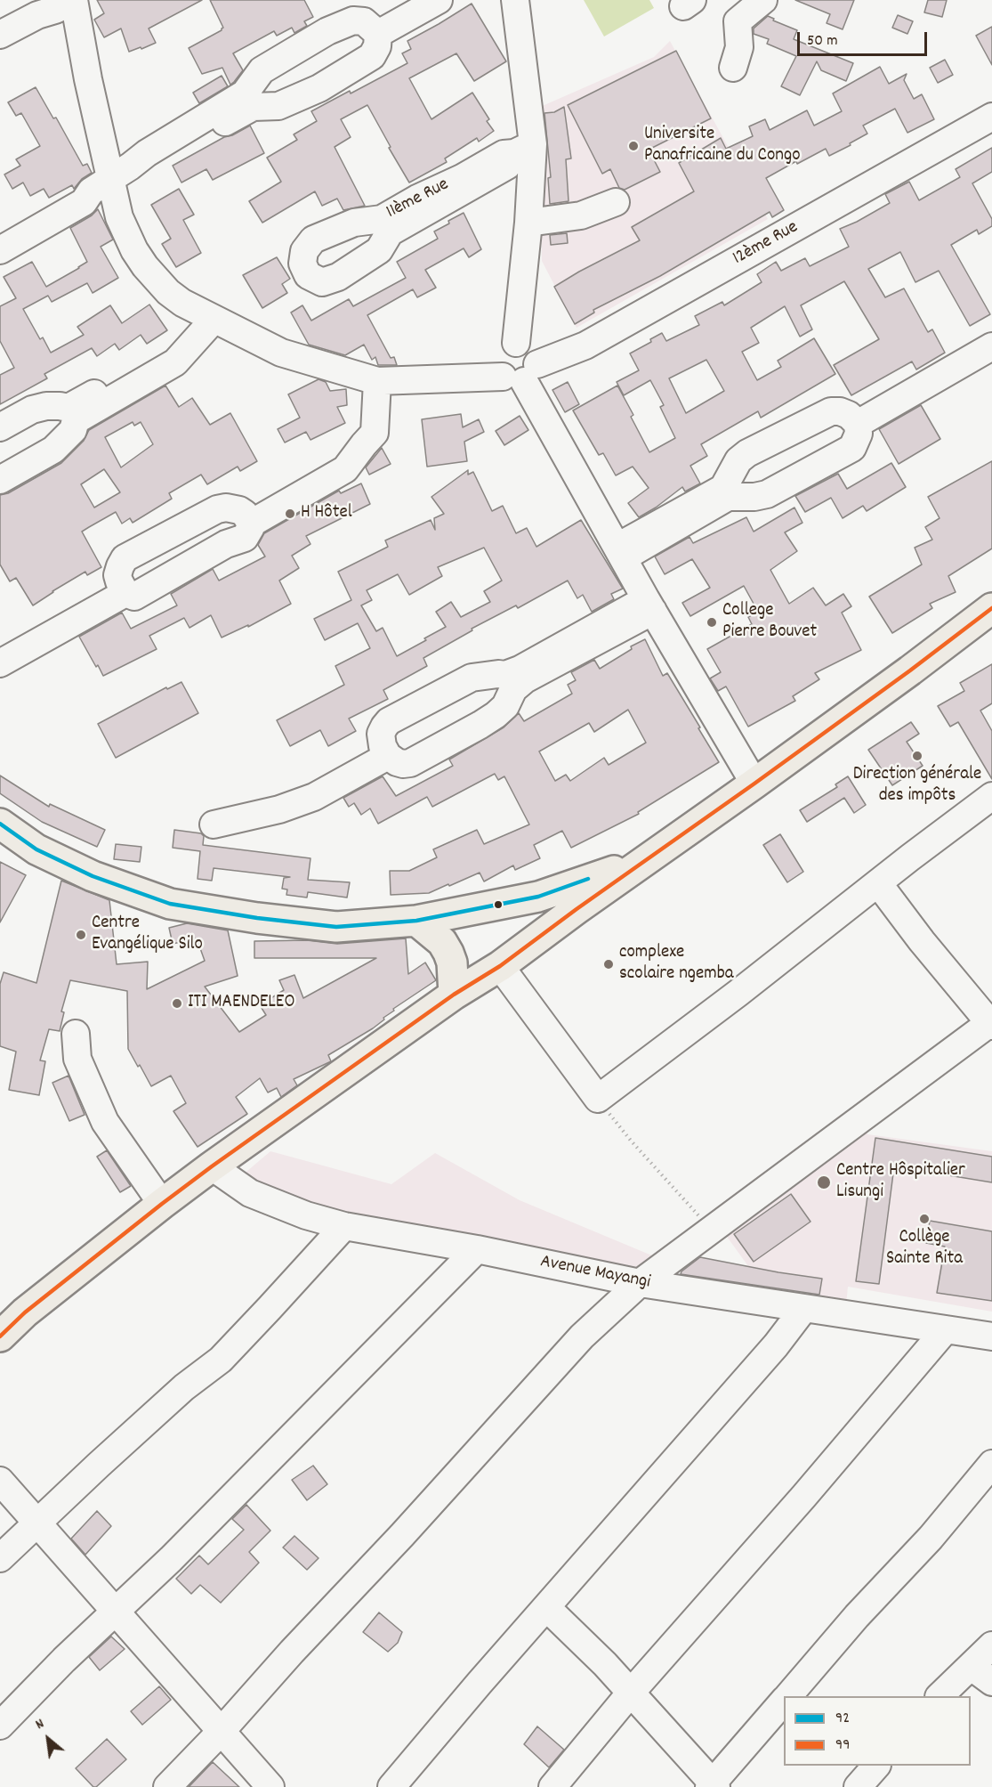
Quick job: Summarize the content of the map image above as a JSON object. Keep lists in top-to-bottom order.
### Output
{
  "streets": {
    "street": ["11ème Rue", "12ème Rue", "Avenue Mayangi"]
  },
  "places": [
    "Universite Panafricaine du Congo",
    "H Hôtel",
    "College Pierre Bouvet",
    "Direction générale des impôts",
    "Centre Evangélique Silo",
    "complexe scolaire ngemba",
    "ITI MAENDELEO",
    "Centre Hôspitalier Lisungi",
    "Collège Sainte Rita"
  ],
  "lines": ["transit line 99", "transit line 92"],
  "legend": ["92", "99"],
  "scale_bar": "50 m",
  "north": "top left"
}
